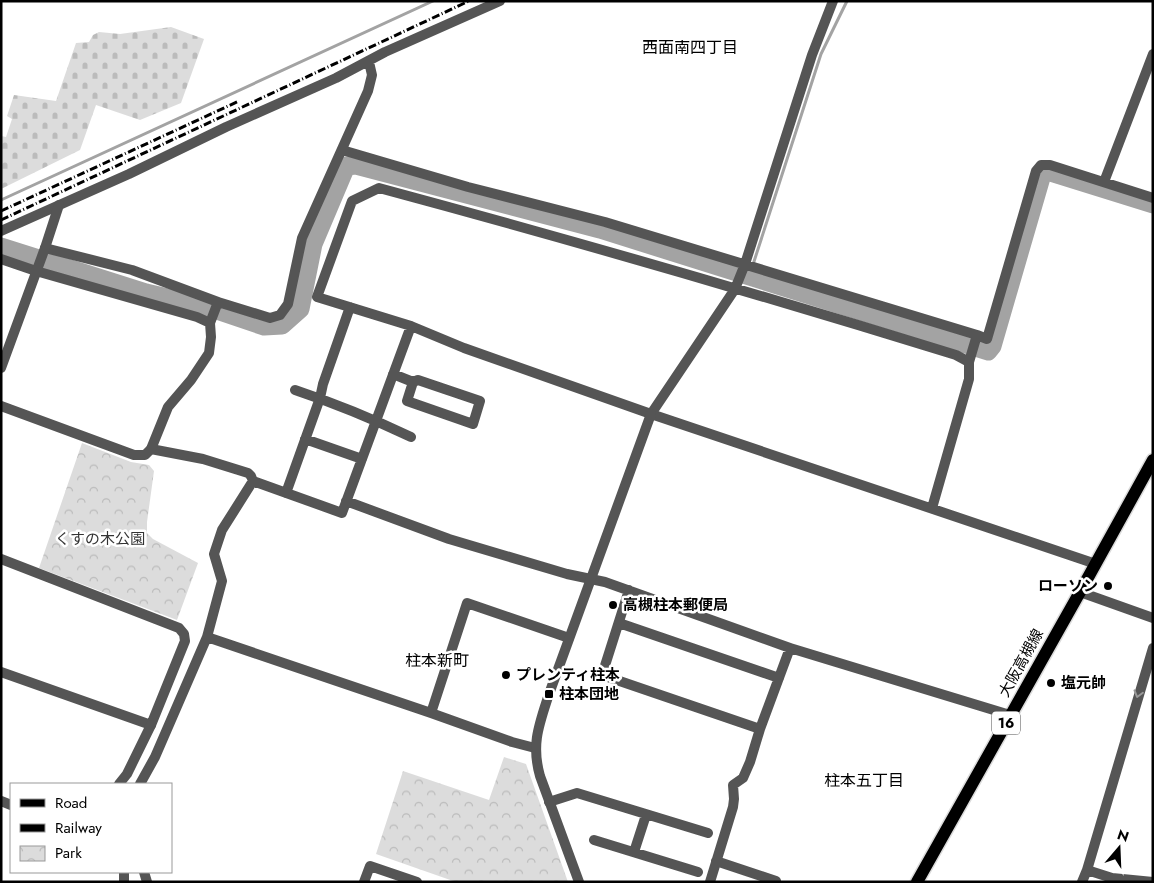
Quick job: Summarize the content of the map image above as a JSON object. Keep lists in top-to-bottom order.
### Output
{
  "streets": {
    "main road": ["大阪高槻線", "16"]
  },
  "districts": ["西面南四丁目", "柱本新町", "柱本五丁目"],
  "parks": ["くすの木公園"],
  "places": {
    "other": [
      "ローソン",
      "高槻柱本郵便局",
      "プレンティ柱本",
      "塩元帥"
    ],
    "transit": ["柱本団地"]
  },
  "legend": ["Road", "Railway", "Park"],
  "north": "top"
}
